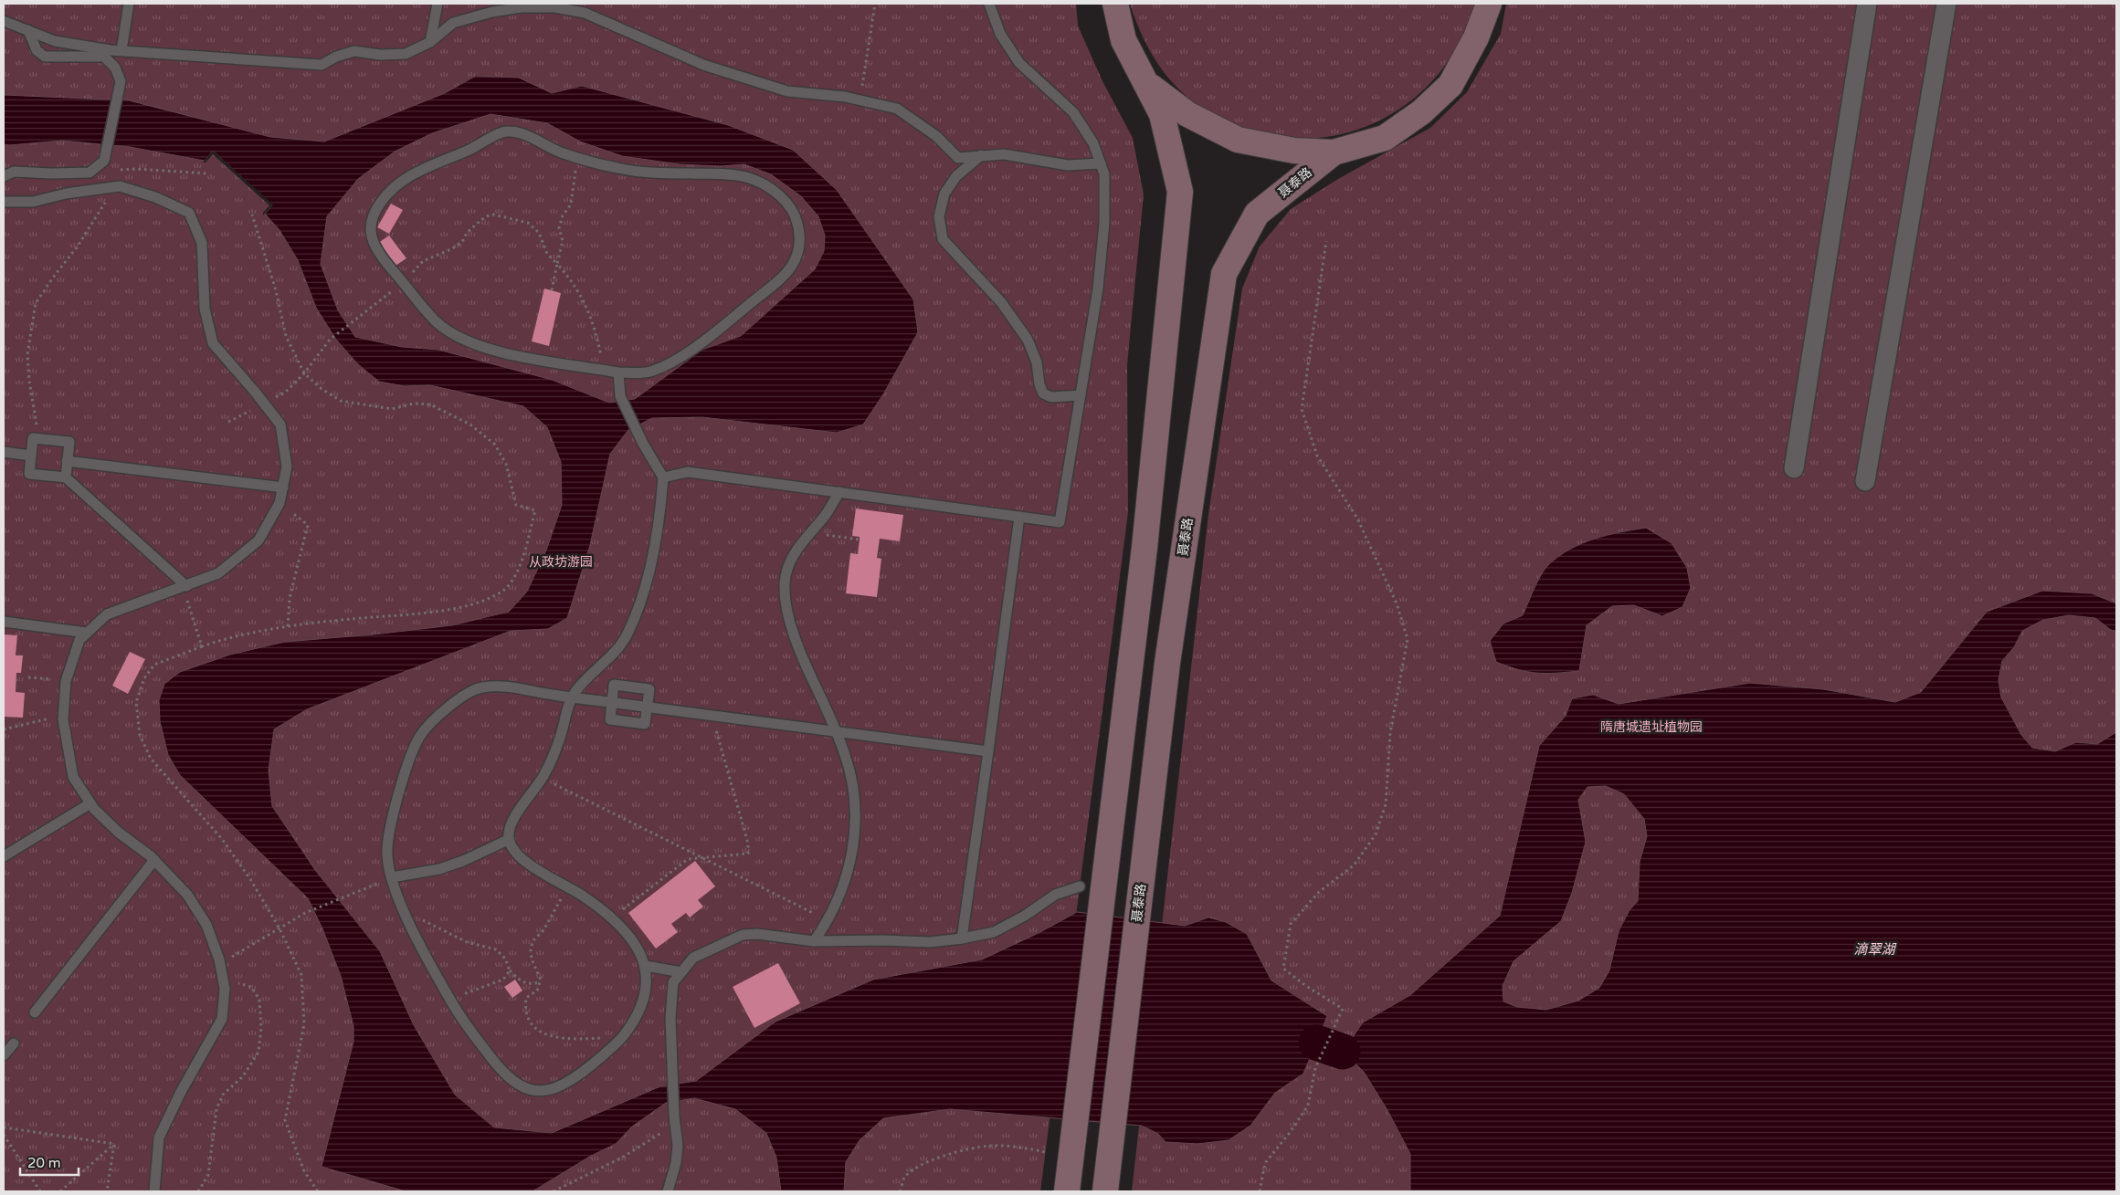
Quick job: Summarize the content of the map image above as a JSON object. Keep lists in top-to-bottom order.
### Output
{
  "streets": {
    "main road": ["聂泰路"]
  },
  "water": ["滴翠湖"],
  "parks": ["从政坊游园", "隋唐城遗址植物园"],
  "scale_bar": "20 m"
}
